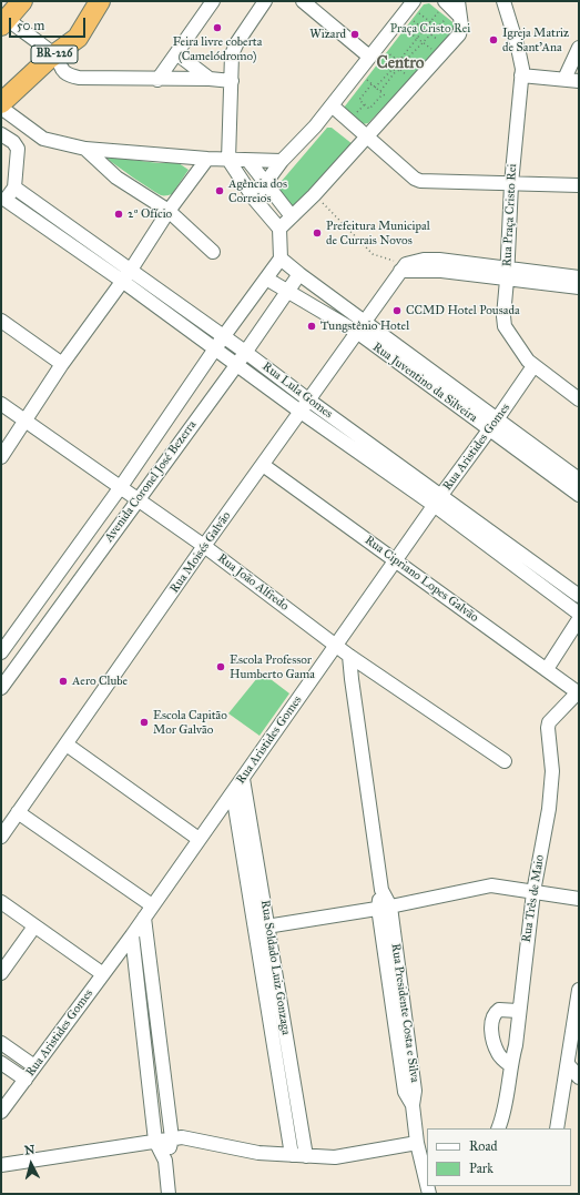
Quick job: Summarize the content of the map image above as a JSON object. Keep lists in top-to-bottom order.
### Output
{
  "streets": {
    "highway": ["BR-226"],
    "street": [
      "Rua Praça Cristo Rei",
      "Rua Juventino da Silveira",
      "Rua Lula Gomes",
      "Rua Aristides Gomes",
      "Avenida Coronel José Bezerra",
      "Rua Moisés Galvão",
      "Rua Cipriano Lopes Galvão",
      "Rua João Alfredo",
      "Rua Três de Maio",
      "Rua Soldado Luiz Gonzaga",
      "Rua Presidente Costa e Silva"
    ]
  },
  "crossings": [
    ["Rua Praça Cristo Rei", "Rua Aristides Gomes"],
    ["Rua Juventino da Silveira", "Rua Aristides Gomes"],
    ["Rua Juventino da Silveira", "Avenida Coronel José Bezerra"],
    ["Rua Juventino da Silveira", "Rua Moisés Galvão"],
    ["Rua Lula Gomes", "Rua Aristides Gomes"],
    ["Rua Lula Gomes", "Avenida Coronel José Bezerra"],
    ["Rua Lula Gomes", "Rua Moisés Galvão"],
    ["Rua Aristides Gomes", "Rua Cipriano Lopes Galvão"],
    ["Rua Aristides Gomes", "Rua João Alfredo"],
    ["Rua Aristides Gomes", "Rua Soldado Luiz Gonzaga"],
    ["Avenida Coronel José Bezerra", "Rua João Alfredo"],
    ["Rua Moisés Galvão", "Rua Cipriano Lopes Galvão"],
    ["Rua Moisés Galvão", "Rua João Alfredo"],
    ["Rua Cipriano Lopes Galvão", "Rua Três de Maio"],
    ["Rua João Alfredo", "Rua Presidente Costa e Silva"]
  ],
  "districts": ["Centro"],
  "parks": ["Praça Cristo Rei"],
  "places": [
    "Feira livre coberta (Camelódromo)",
    "Wizard",
    "Igreja Matriz de Sant'Ana",
    "Agência dos Correios",
    "2º Ofício",
    "Prefeitura Municipal de Currais Novos",
    "CCMD Hotel Pousada",
    "Tungstênio Hotel",
    "Escola Professor Humberto Gama",
    "Aero Clube",
    "Escola Capitão Mor Galvão"
  ],
  "legend": ["Road", "Park"],
  "scale_bar": "50 m",
  "north": "top"
}
